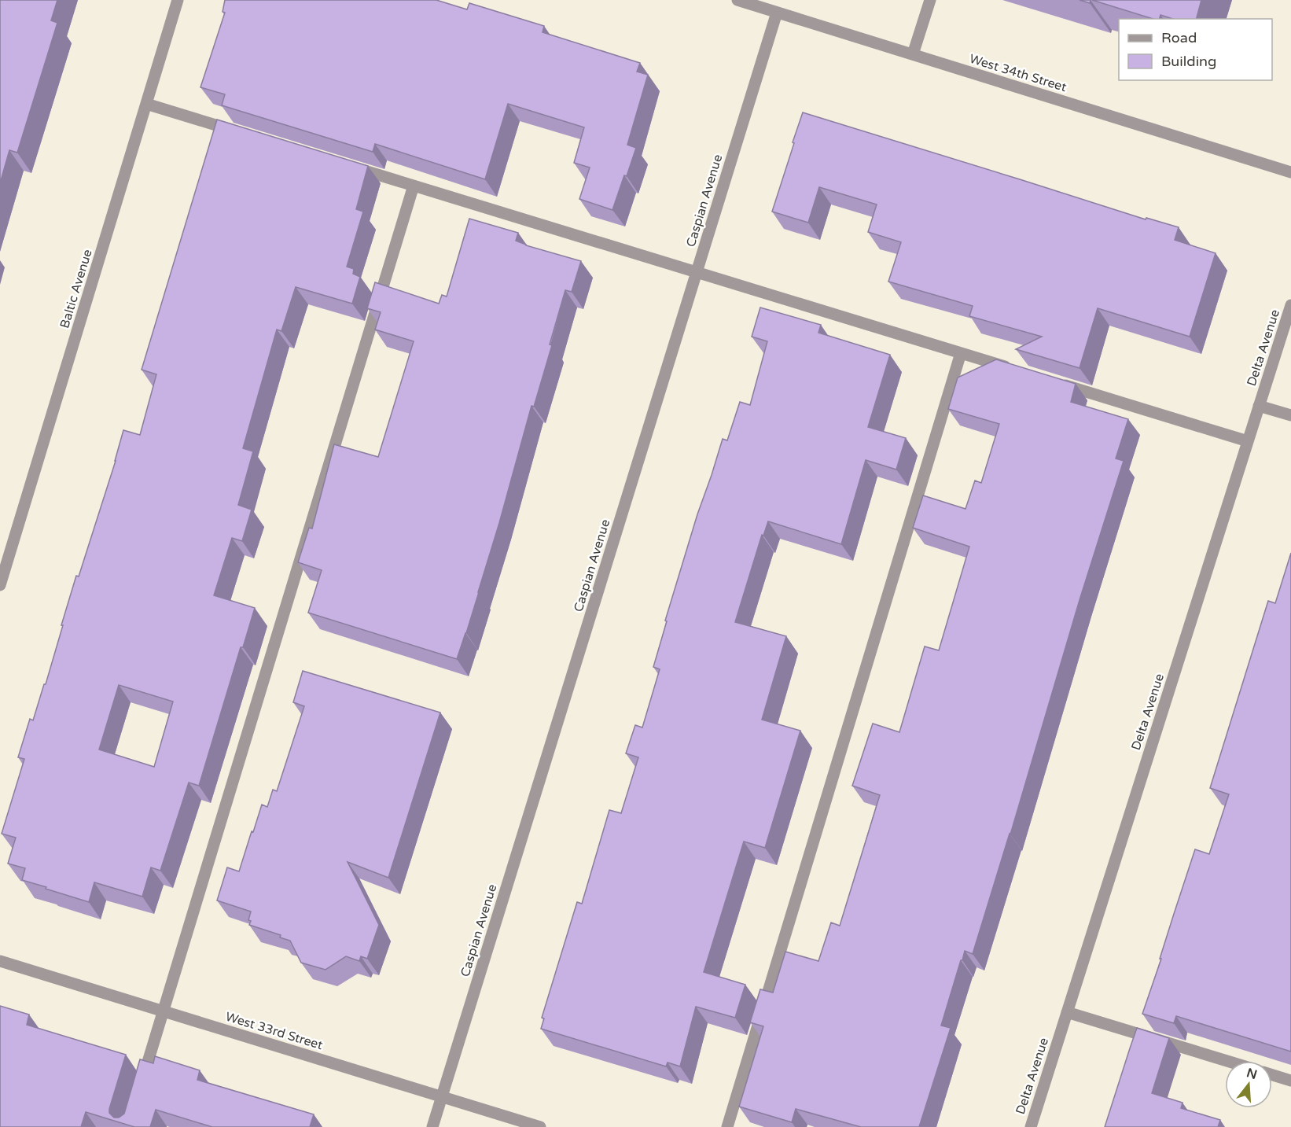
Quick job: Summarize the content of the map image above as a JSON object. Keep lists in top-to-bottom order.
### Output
{
  "streets": {
    "street": [
      "West 34th Street",
      "Caspian Avenue",
      "Baltic Avenue",
      "Delta Avenue",
      "West 33rd Street"
    ]
  },
  "crossings": [
    ["West 34th Street", "Caspian Avenue"],
    ["Caspian Avenue", "West 33rd Street"]
  ],
  "legend": ["Road", "Building"],
  "north": "top"
}
